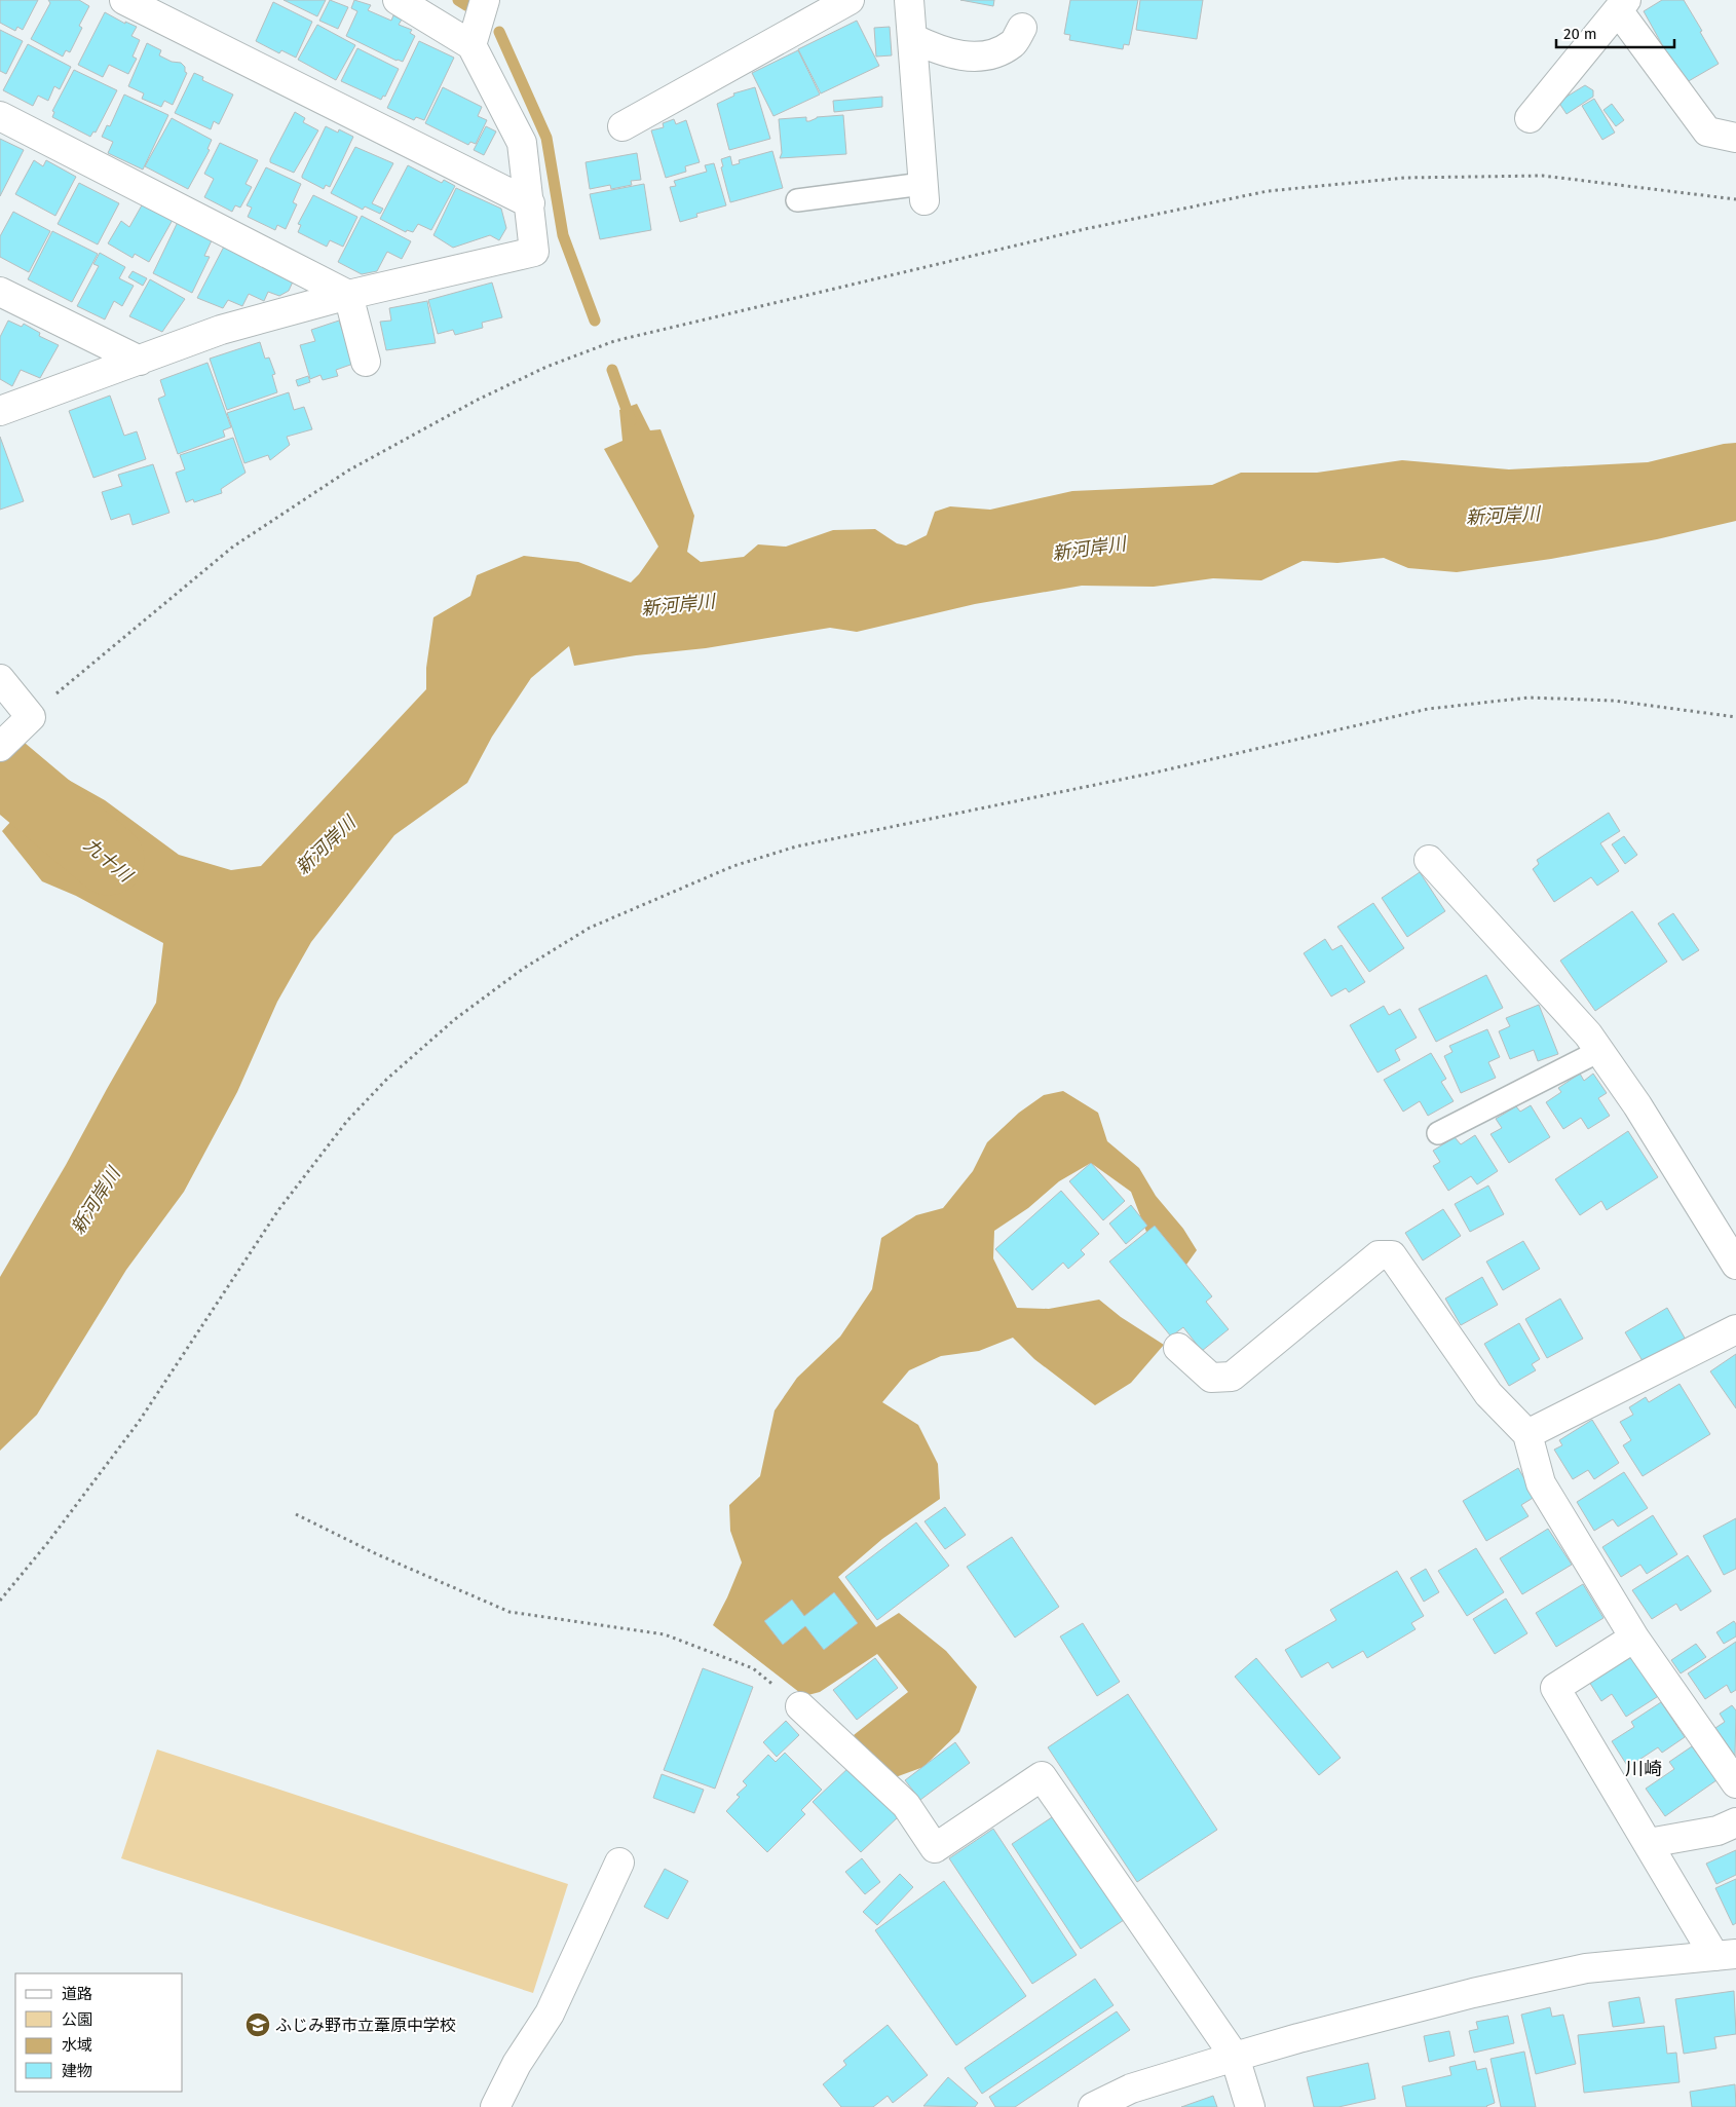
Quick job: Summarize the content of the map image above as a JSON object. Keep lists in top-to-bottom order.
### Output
{
  "districts": ["川崎"],
  "water": ["新河岸川", "九十川"],
  "places": {
    "school or university": ["ふじみ野市立葦原中学校"]
  },
  "legend": [
    "道路",
    "公園",
    "水域",
    "建物"
  ],
  "scale_bar": "20 m"
}
